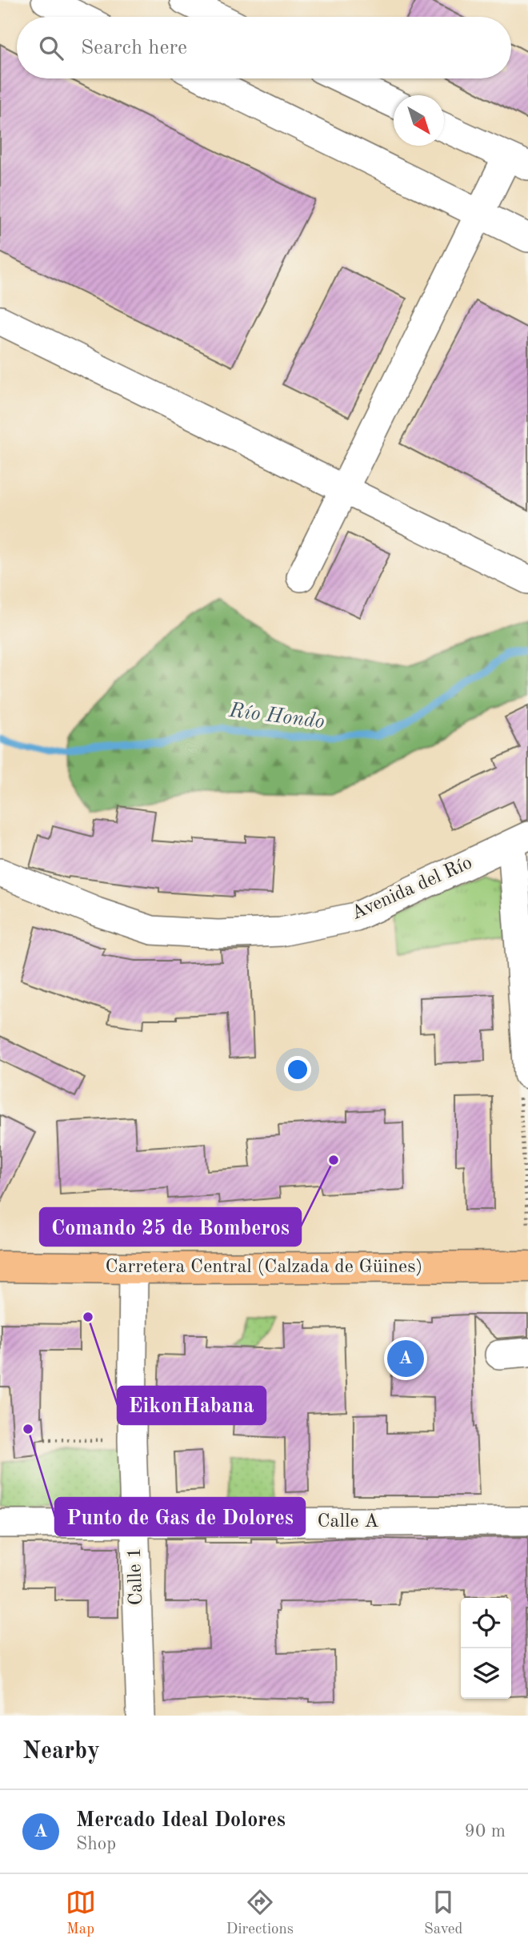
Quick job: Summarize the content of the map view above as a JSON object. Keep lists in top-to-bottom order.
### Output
{
  "streets": {
    "main road": ["Carretera Central (Calzada de Güines)"],
    "street": ["Avenida del Río", "Calle A", "Calle 1"]
  },
  "crossings": [
    ["Carretera Central (Calzada de Güines)", "Calle 1"],
    ["Calle A", "Calle 1"]
  ],
  "water": ["Río Hondo"],
  "places": ["Comando 25 de Bomberos", "EikonHabana", "Punto de Gas de Dolores"],
  "north": "bottom right",
  "page": {
    "search": "Search here",
    "pins": "A",
    "heading": "Nearby",
    "list": [
      {
        "mark": "A",
        "name": "Mercado Ideal Dolores",
        "note": "Shop",
        "value": "90 m"
      }
    ],
    "nav": ["Map", "Directions", "Saved"]
  }
}
